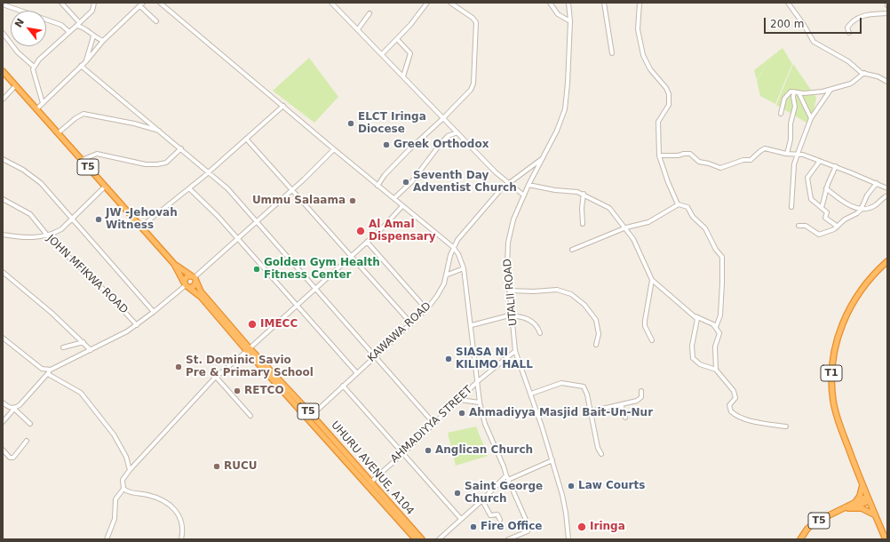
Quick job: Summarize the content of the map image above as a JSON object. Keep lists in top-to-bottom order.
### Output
{
  "streets": {
    "highway": ["T5", "T1", "UHURU AVENUE, A104"],
    "street": [
      "JOHN MFIKWA ROAD",
      "UTALII ROAD",
      "KAWAWA ROAD",
      "AHMADIYYA STREET"
    ]
  },
  "crossings": [
    ["T5", "T1"],
    ["T5", "UHURU AVENUE, A104"],
    ["UTALII ROAD", "KAWAWA ROAD"],
    ["UTALII ROAD", "AHMADIYYA STREET"],
    ["KAWAWA ROAD", "UHURU AVENUE, A104"],
    ["AHMADIYYA STREET", "UHURU AVENUE, A104"]
  ],
  "places": [
    "ELCT Iringa Diocese",
    "Greek Orthodox",
    "Seventh Day Adventist Church",
    "Ummu Salaama",
    "JW -Jehovah Witness",
    "Al Amal Dispensary",
    "Golden Gym Health Fitness Center",
    "IMECC",
    "SIASA NI KILIMO HALL",
    "St. Dominic Savio Pre & Primary School",
    "RETCO",
    "Ahmadiyya Masjid Bait-Un-Nur",
    "Anglican Church",
    "RUCU",
    "Law Courts",
    "Saint George Church",
    "Fire Office",
    "Iringa"
  ],
  "scale_bar": "200 m",
  "north": "top left"
}
